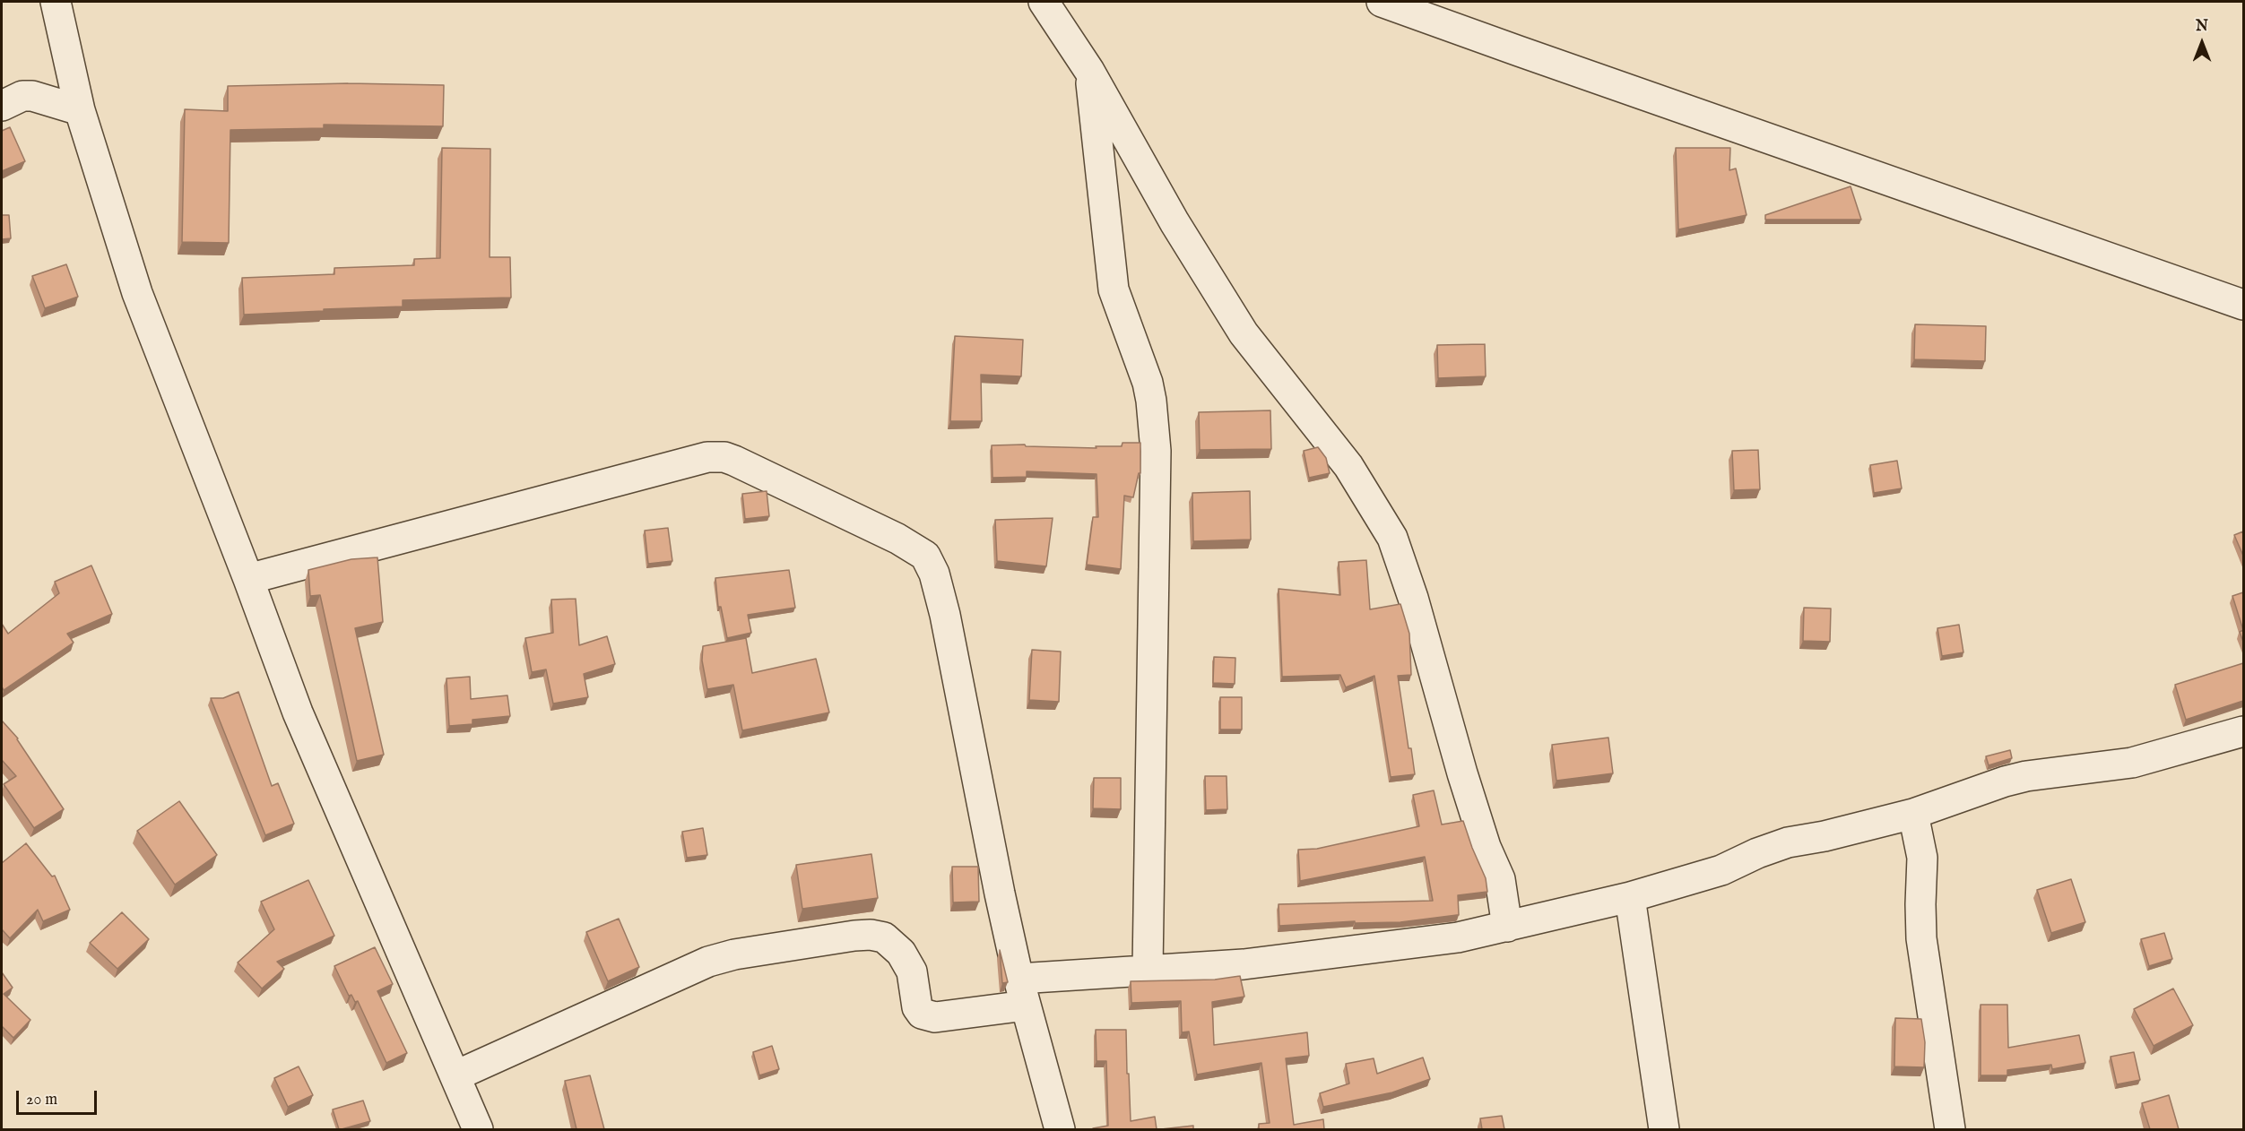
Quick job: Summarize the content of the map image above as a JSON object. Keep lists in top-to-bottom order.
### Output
{
  "scale_bar": "20 m",
  "north": "top"
}
